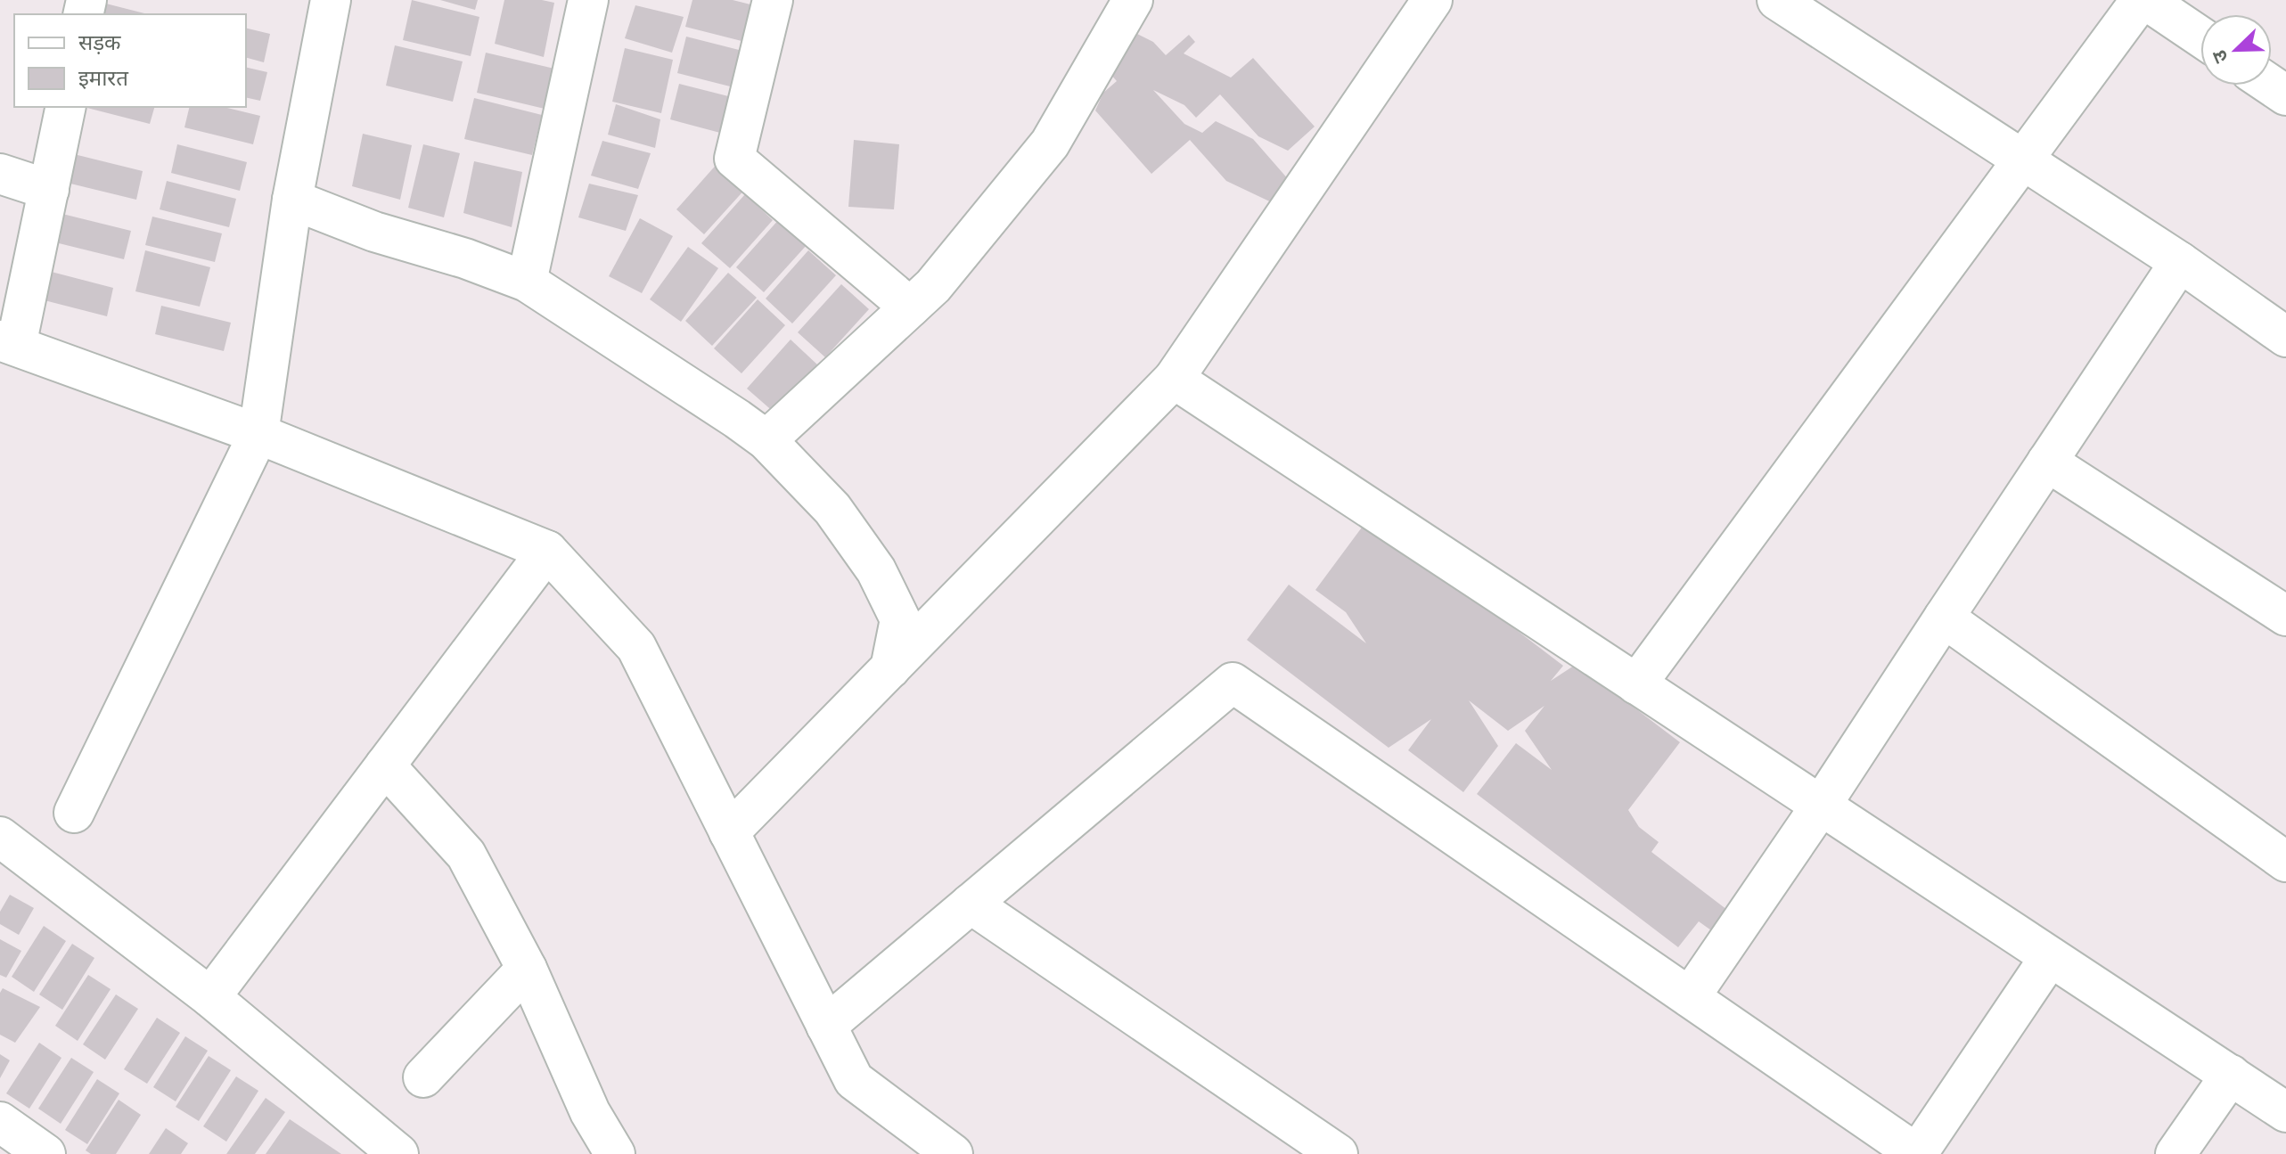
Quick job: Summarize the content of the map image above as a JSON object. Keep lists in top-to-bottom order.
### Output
{
  "legend": ["सड़क", "इमारत"],
  "north": "bottom left"
}
